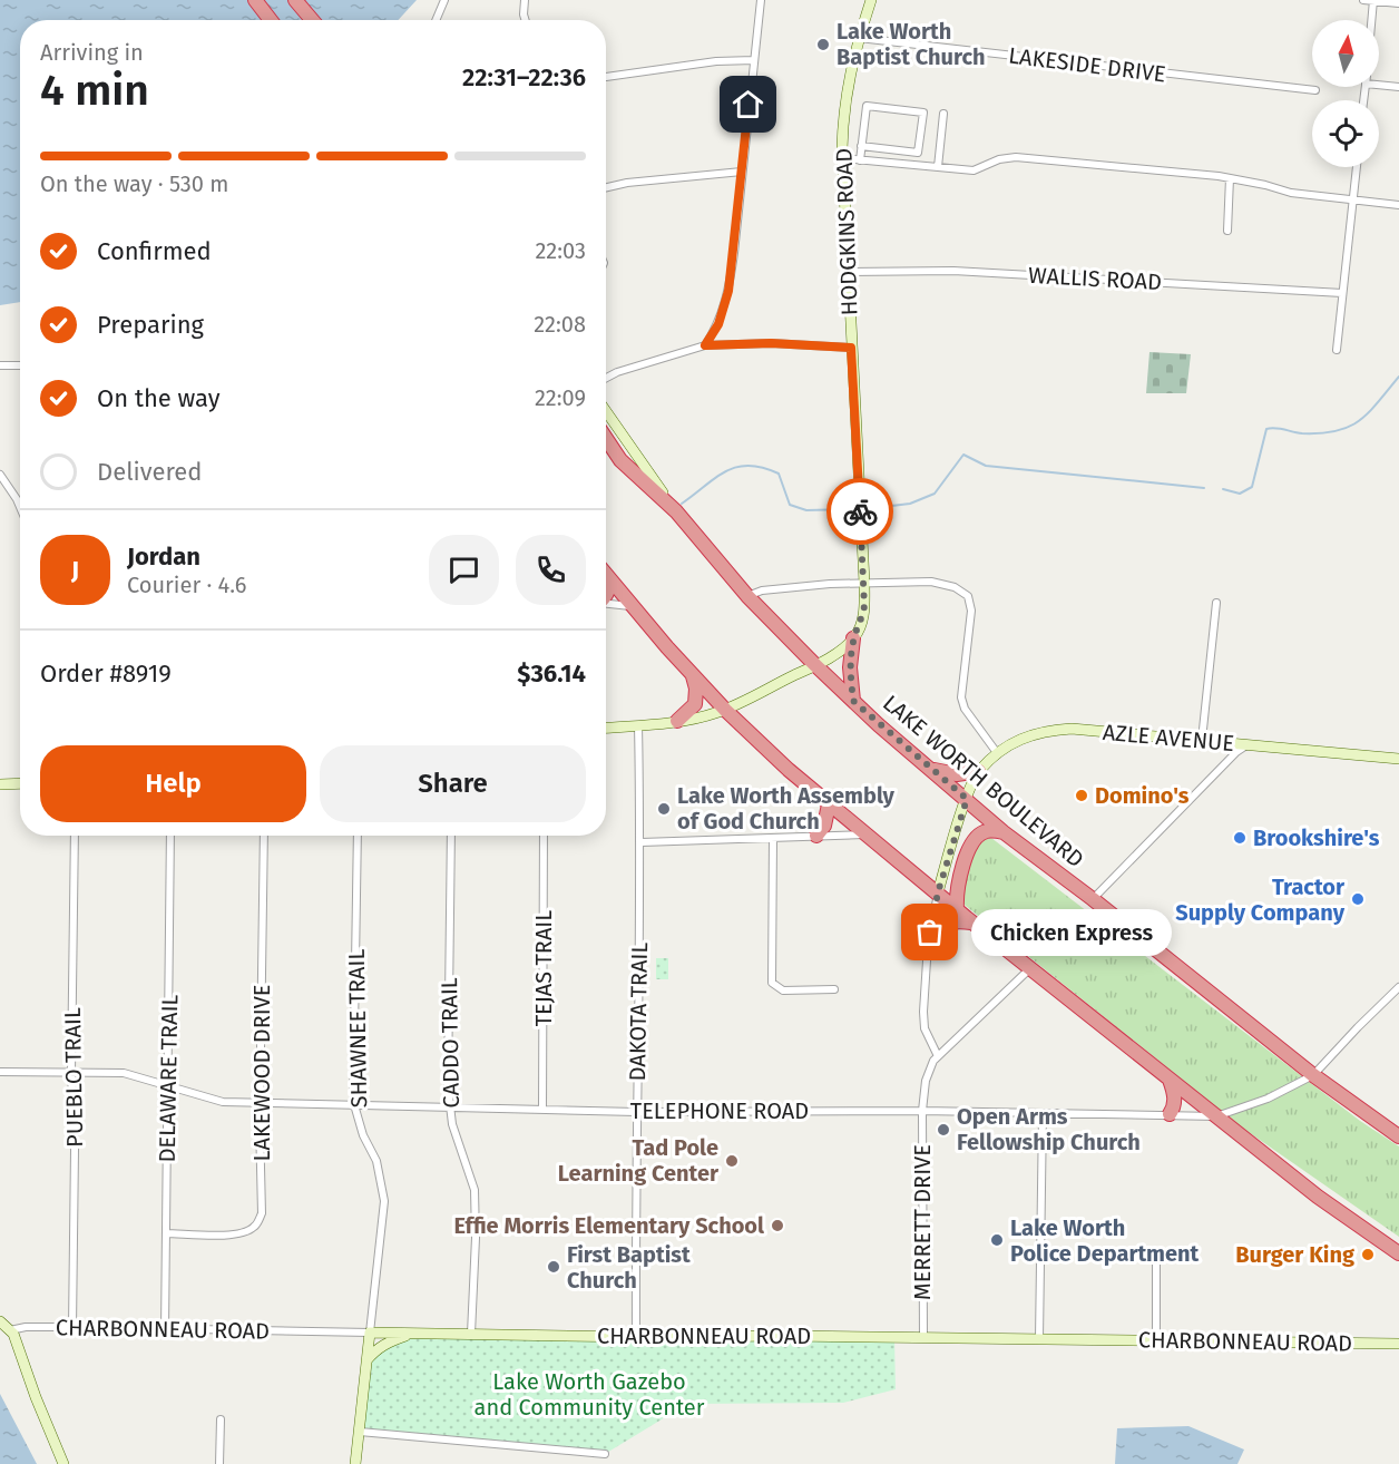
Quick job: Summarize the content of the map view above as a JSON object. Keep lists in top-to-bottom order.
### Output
{
  "streets": {
    "highway": ["LAKE WORTH BOULEVARD"],
    "street": [
      "LAKESIDE DRIVE",
      "HODGKINS ROAD",
      "WALLIS ROAD",
      "AZLE AVENUE",
      "TEJAS TRAIL",
      "DAKOTA TRAIL",
      "SHAWNEE TRAIL",
      "CADDO TRAIL",
      "LAKEWOOD DRIVE",
      "PUEBLO TRAIL",
      "DELAWARE TRAIL",
      "TELEPHONE ROAD",
      "MERRETT DRIVE",
      "CHARBONNEAU ROAD"
    ]
  },
  "crossings": [
    ["LAKESIDE DRIVE", "HODGKINS ROAD"],
    ["HODGKINS ROAD", "WALLIS ROAD"],
    ["AZLE AVENUE", "LAKE WORTH BOULEVARD"],
    ["LAKE WORTH BOULEVARD", "TELEPHONE ROAD"],
    ["TEJAS TRAIL", "TELEPHONE ROAD"],
    ["DAKOTA TRAIL", "TELEPHONE ROAD"],
    ["DAKOTA TRAIL", "CHARBONNEAU ROAD"],
    ["SHAWNEE TRAIL", "TELEPHONE ROAD"],
    ["SHAWNEE TRAIL", "CHARBONNEAU ROAD"],
    ["CADDO TRAIL", "TELEPHONE ROAD"],
    ["CADDO TRAIL", "CHARBONNEAU ROAD"],
    ["LAKEWOOD DRIVE", "DELAWARE TRAIL"],
    ["LAKEWOOD DRIVE", "TELEPHONE ROAD"],
    ["PUEBLO TRAIL", "TELEPHONE ROAD"],
    ["PUEBLO TRAIL", "CHARBONNEAU ROAD"],
    ["DELAWARE TRAIL", "TELEPHONE ROAD"],
    ["DELAWARE TRAIL", "CHARBONNEAU ROAD"],
    ["TELEPHONE ROAD", "MERRETT DRIVE"],
    ["MERRETT DRIVE", "CHARBONNEAU ROAD"]
  ],
  "parks": ["Lake Worth Gazebo and Community Center"],
  "places": [
    "Lake Worth Baptist Church",
    "Domino's",
    "Lake Worth Assembly of God Church",
    "Brookshire's",
    "Tractor Supply Company",
    "Chicken Express",
    "Open Arms Fellowship Church",
    "Tad Pole Learning Center",
    "Effie Morris Elementary School",
    "Lake Worth Police Department",
    "Burger King",
    "First Baptist Church"
  ],
  "north": "top",
  "page": {
    "heading": ["4 min", "Arriving in", "22:31–22:36"],
    "panel": [
      "Jordan",
      "Courier · 4.6",
      "Order #8919",
      "$36.14"
    ],
    "bar": "On the way · 530 m",
    "list": [
      ["Confirmed", "22:03"],
      ["Preparing", "22:08"],
      ["On the way", "22:09"],
      "Delivered"
    ],
    "round": "J",
    "buttons": ["Help", "Share"],
    "bubble": "Chicken Express"
  }
}
